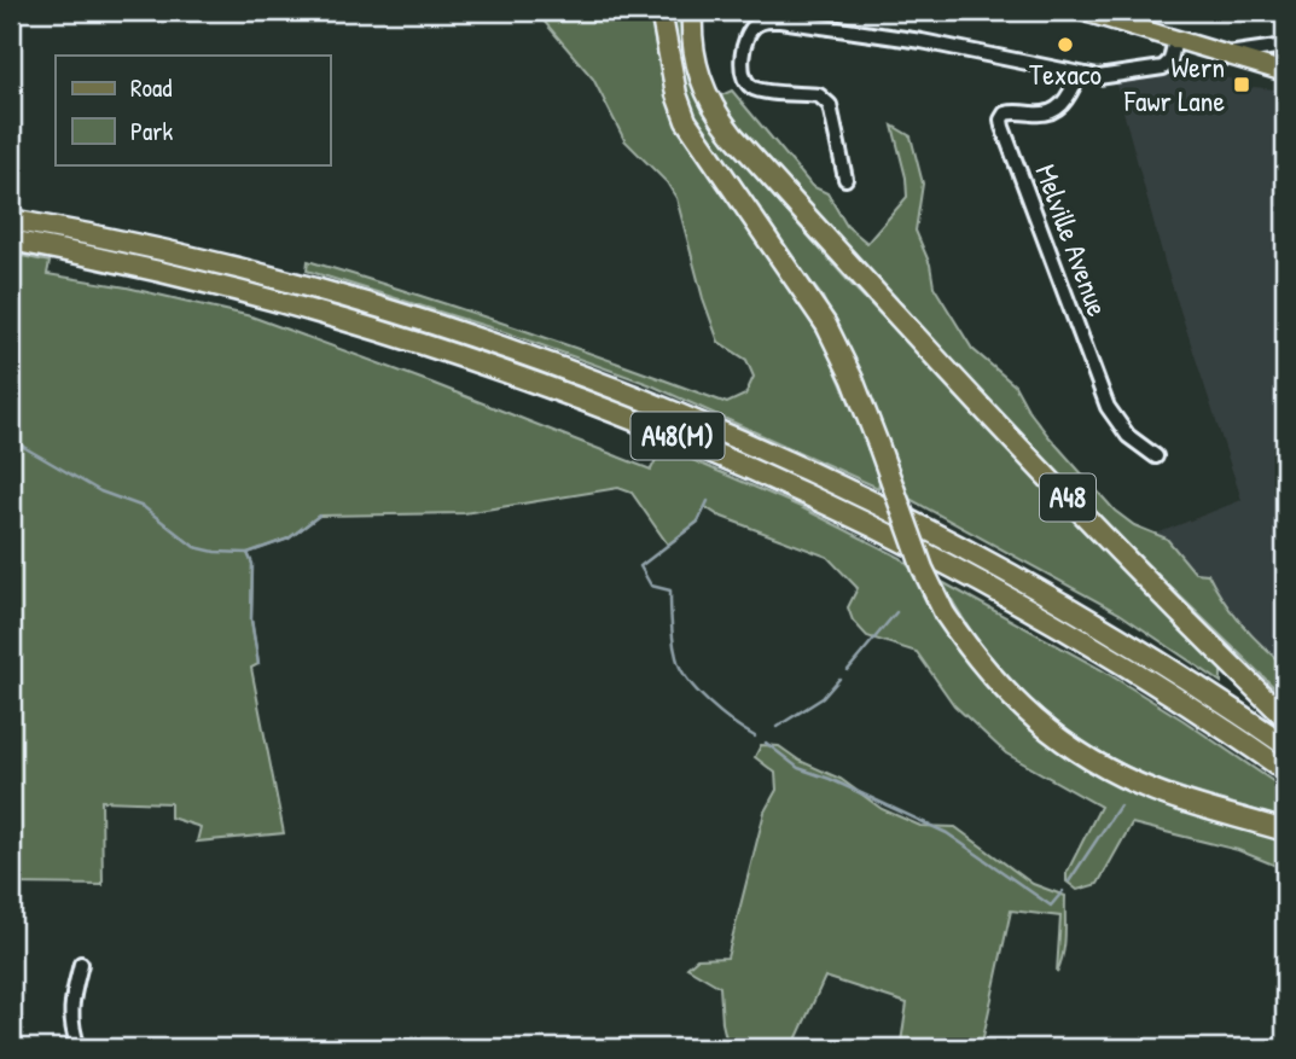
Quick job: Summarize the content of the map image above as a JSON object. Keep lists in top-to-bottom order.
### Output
{
  "streets": {
    "highway": ["A48(M)", "A48"],
    "street": ["Melville Avenue"]
  },
  "places": {
    "other": ["Texaco"],
    "transit": ["Wern Fawr Lane"]
  },
  "legend": ["Road", "Park"]
}
